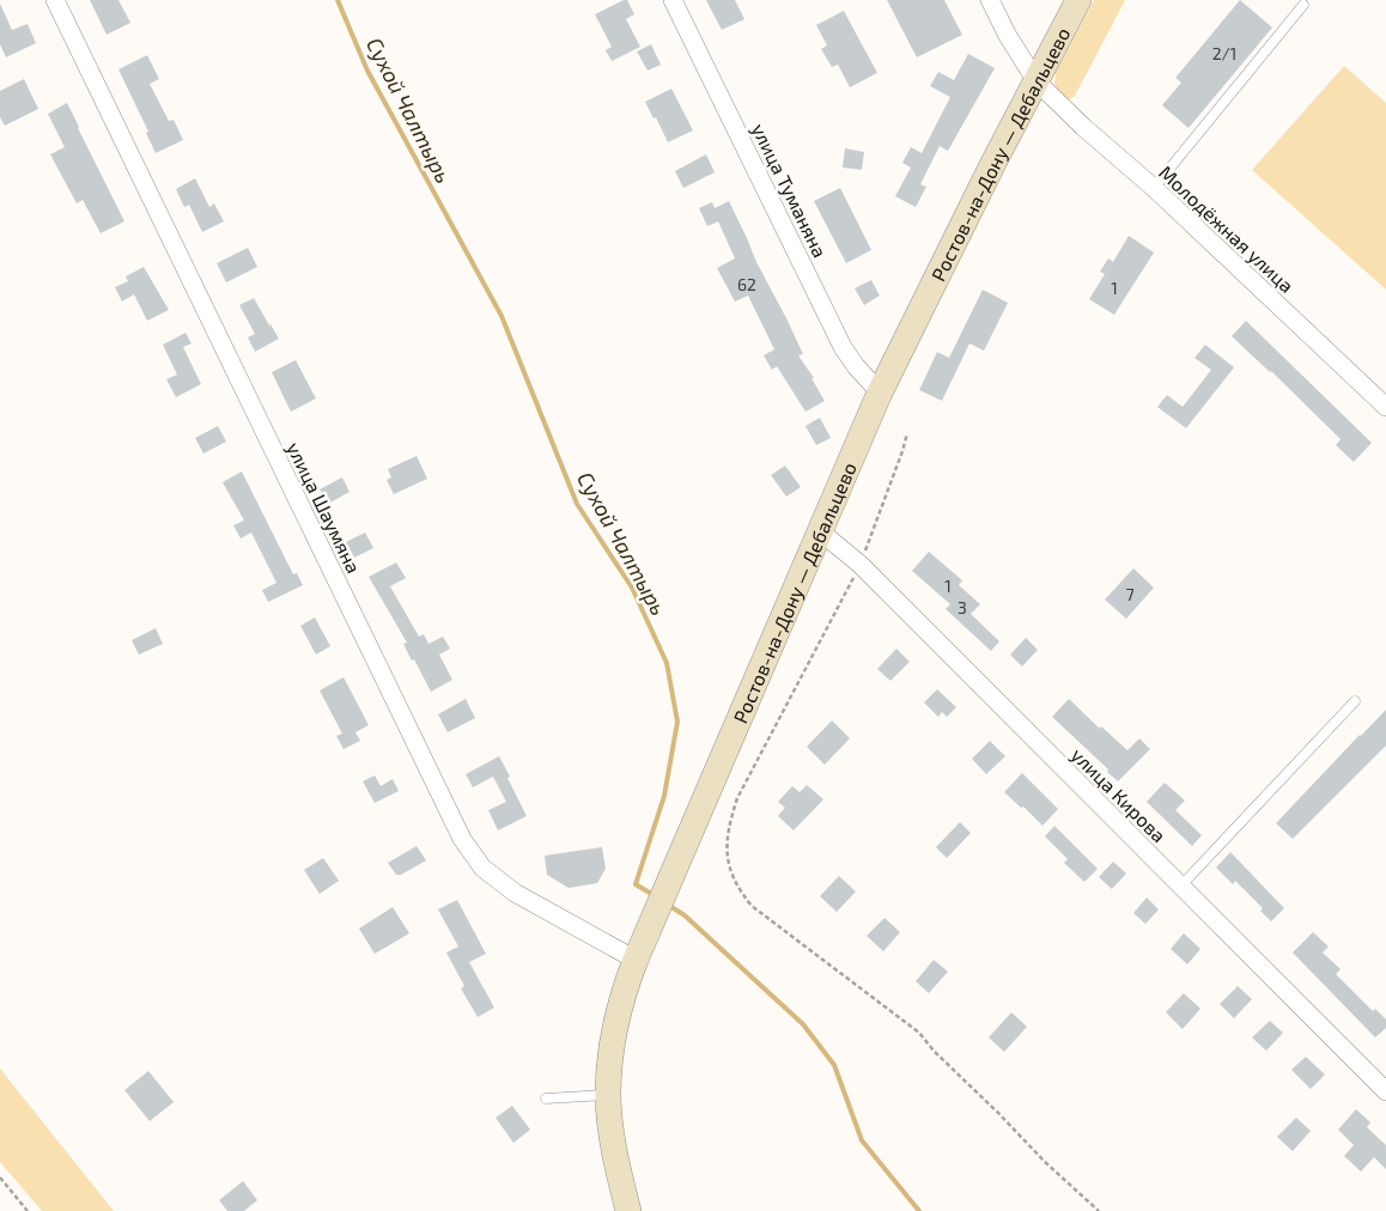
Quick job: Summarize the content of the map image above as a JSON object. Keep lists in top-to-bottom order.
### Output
{
  "streets": {
    "street": [
      "Ростов-на-Дону — Дебальцево",
      "улица Туманяна",
      "Молодёжная улица",
      "улица Шаумяна",
      "улица Кирова"
    ]
  },
  "crossings": [
    ["Ростов-на-Дону — Дебальцево", "улица Туманяна"],
    ["Ростов-на-Дону — Дебальцево", "Молодёжная улица"],
    ["Ростов-на-Дону — Дебальцево", "улица Шаумяна"],
    ["Ростов-на-Дону — Дебальцево", "улица Кирова"]
  ],
  "water": ["Сухой Чалтырь"],
  "house_numbers": [
    "2/1",
    "62",
    "1",
    "1",
    "7",
    "3"
  ]
}
